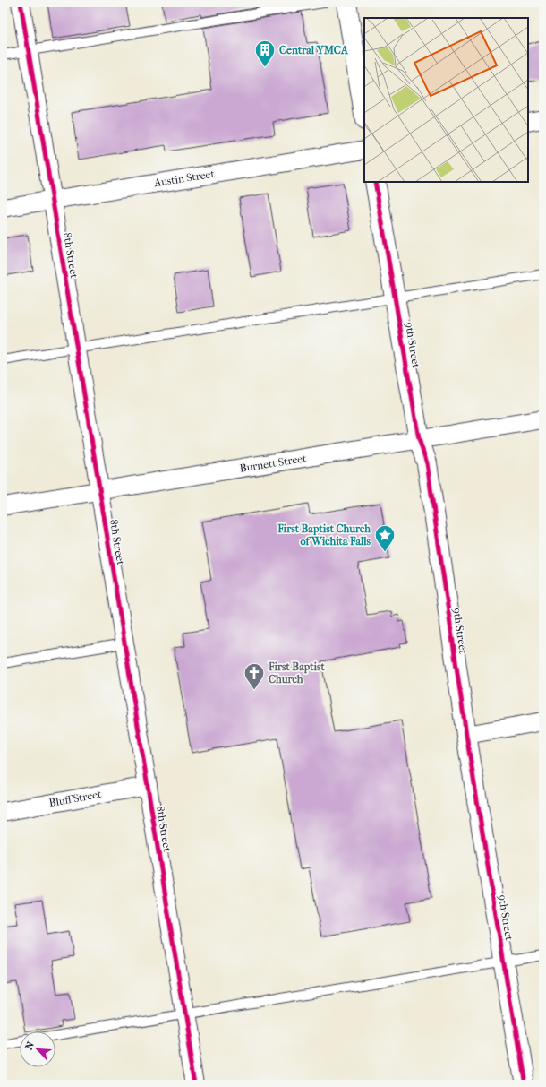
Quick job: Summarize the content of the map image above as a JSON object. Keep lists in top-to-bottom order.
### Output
{
  "streets": {
    "street": [
      "Austin Street",
      "8th Street",
      "9th Street",
      "Burnett Street",
      "Bluff Street"
    ]
  },
  "crossings": [
    ["Austin Street", "8th Street"],
    ["8th Street", "Burnett Street"],
    ["8th Street", "Bluff Street"],
    ["9th Street", "Burnett Street"]
  ],
  "places": {
    "building": ["Central YMCA"],
    "place": ["First Baptist Church of Wichita Falls"],
    "church": ["First Baptist Church"]
  },
  "north": "top left"
}
